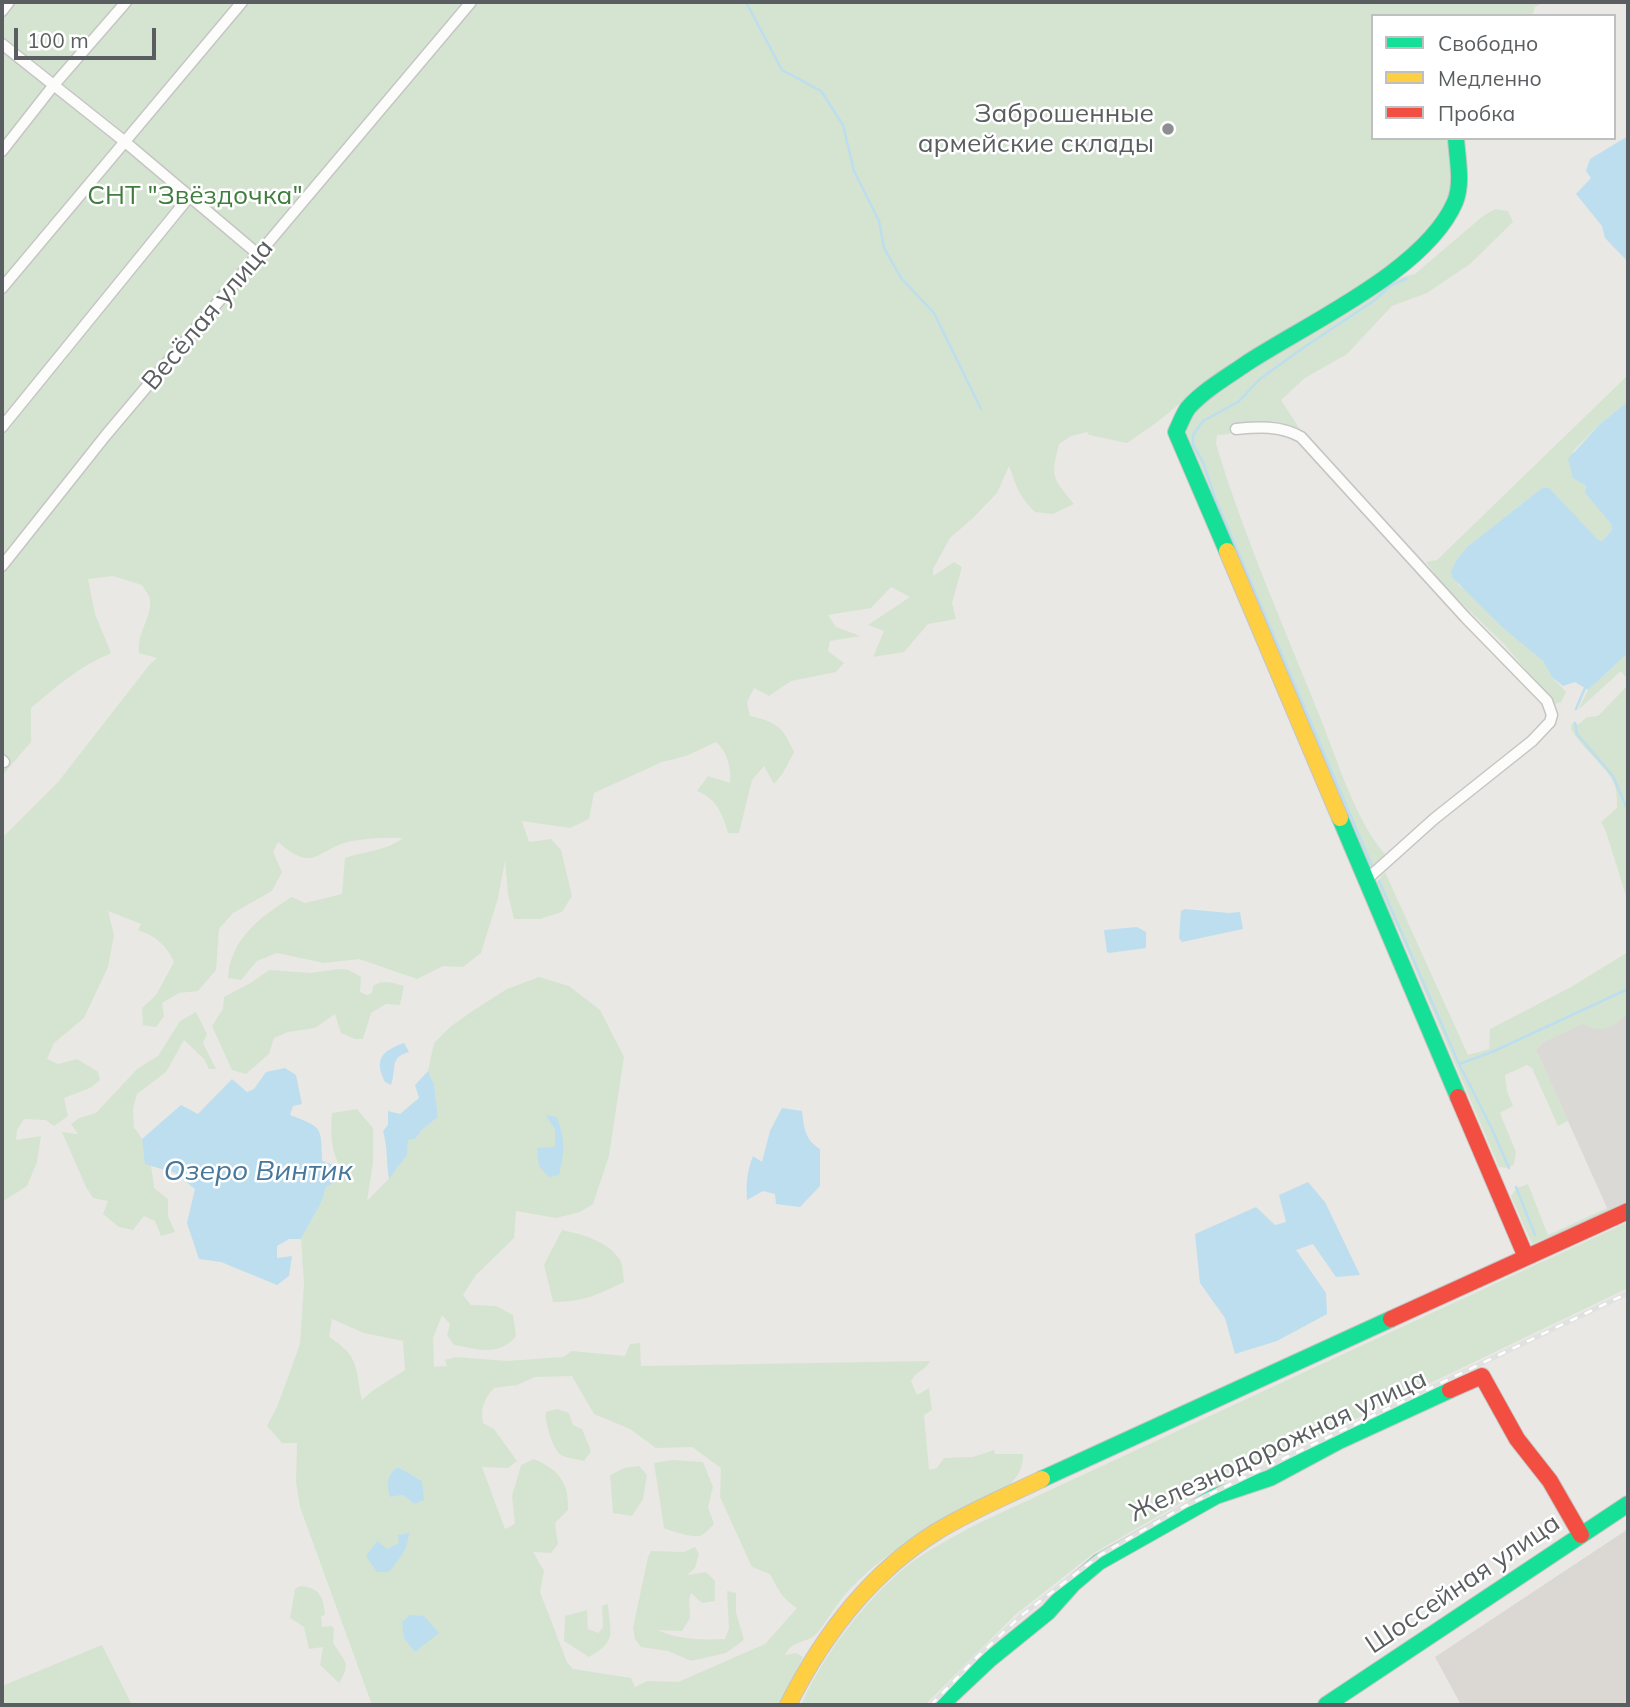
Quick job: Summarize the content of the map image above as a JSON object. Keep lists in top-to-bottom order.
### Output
{
  "streets": {
    "street": ["Весёлая улица", "Железнодорожная улица", "Шоссейная улица"]
  },
  "crossings": [
    ["Железнодорожная улица", "Шоссейная улица"]
  ],
  "water": ["Озеро Винтик"],
  "parks": ["СНТ \"Звёздочка\""],
  "places": ["Заброшенные армейские склады"],
  "legend": ["Свободно", "Медленно", "Пробка"],
  "scale_bar": "100 m"
}
